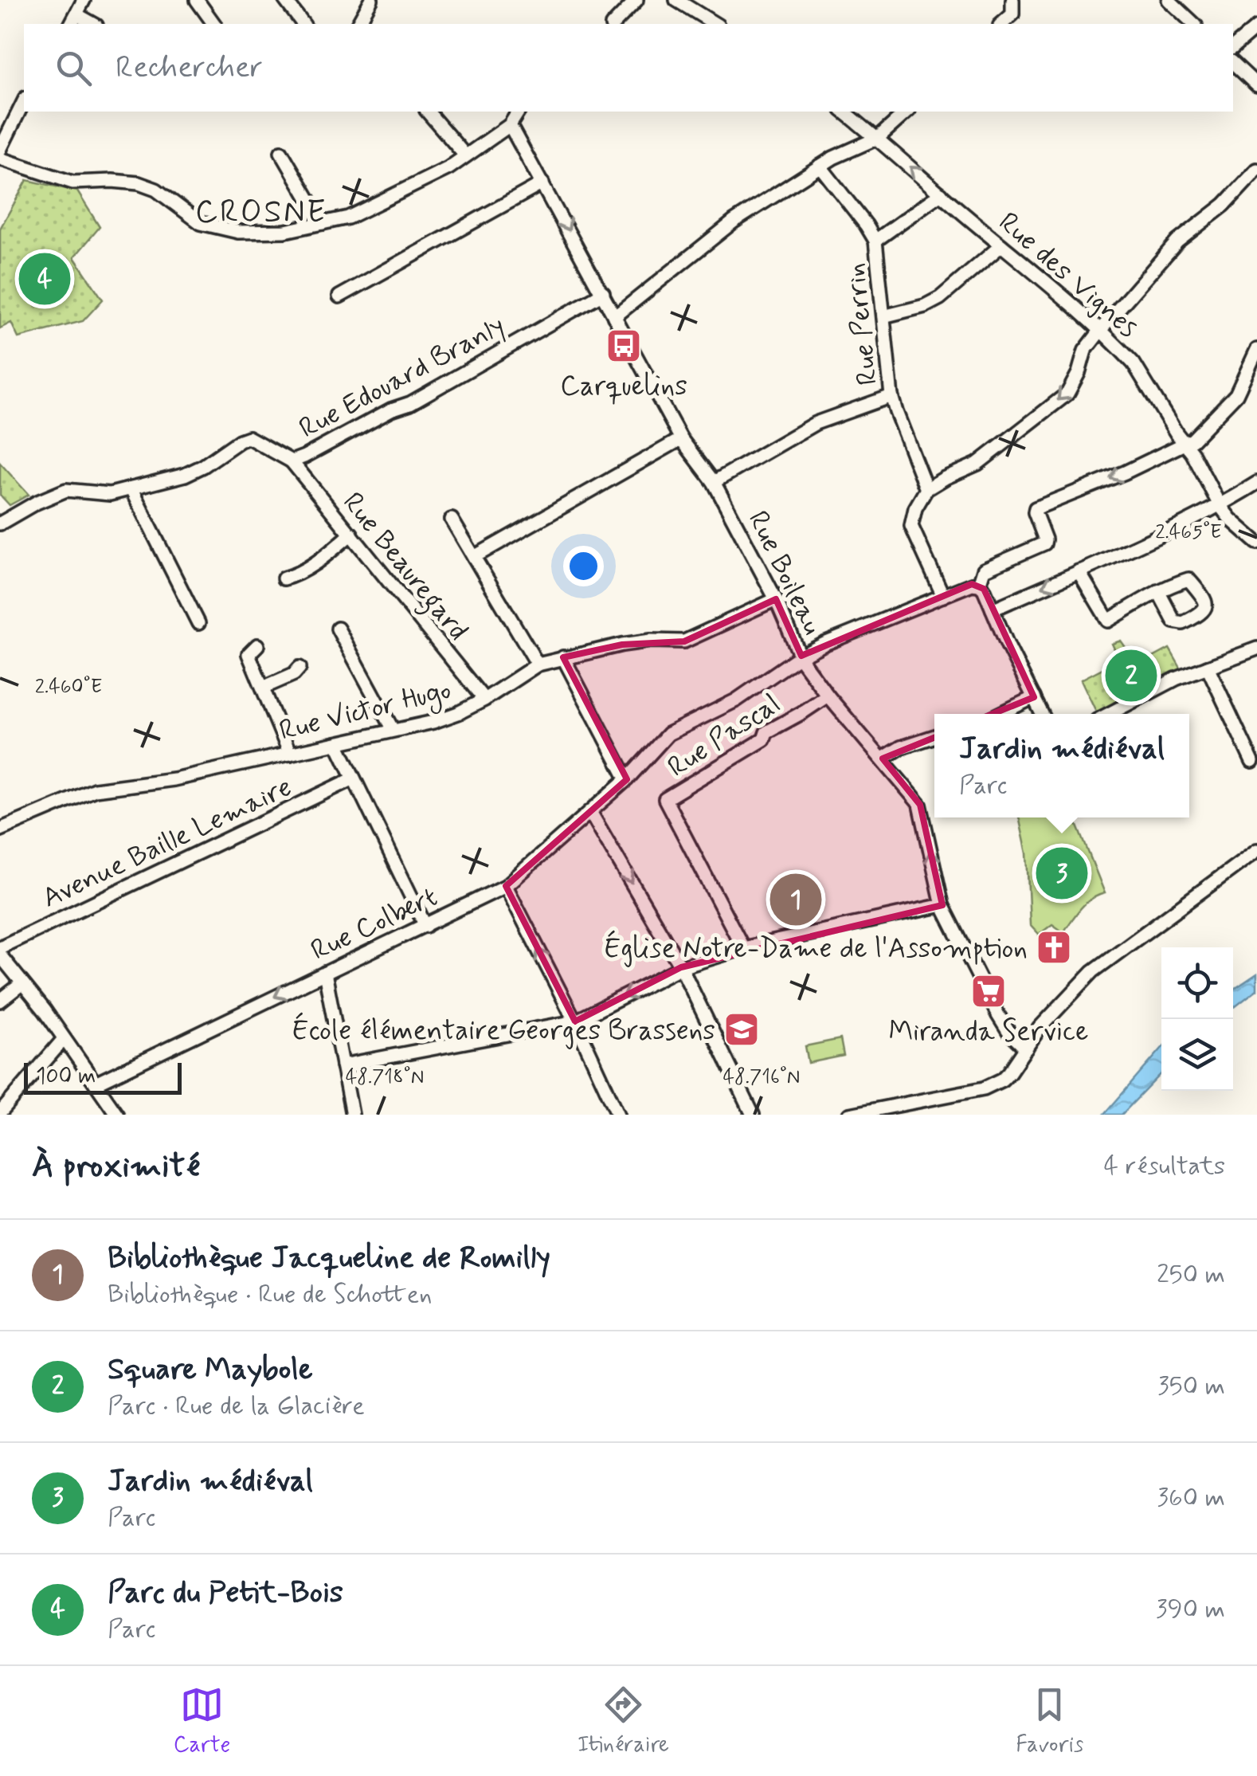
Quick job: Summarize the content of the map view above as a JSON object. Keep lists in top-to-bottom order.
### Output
{
  "streets": {
    "street": [
      "Rue des Vignes",
      "Rue Perrin",
      "Rue Edouard Branly",
      "Rue Beauregard",
      "Rue Boileau",
      "Rue Victor Hugo",
      "Rue Pascal",
      "Avenue Baille Lemaire",
      "Rue Colbert"
    ]
  },
  "crossings": [
    ["Rue Edouard Branly", "Rue Beauregard"],
    ["Rue Edouard Branly", "Rue Boileau"],
    ["Rue Beauregard", "Rue Victor Hugo"],
    ["Rue Boileau", "Rue Victor Hugo"],
    ["Rue Boileau", "Rue Pascal"],
    ["Rue Boileau", "Rue Colbert"]
  ],
  "districts": ["CROSNE"],
  "places": {
    "bus stop": ["Carquelins"],
    "church": ["Église Notre-Dame de l'Assomption"],
    "supermarket": ["Miranda Service"],
    "school or university": ["École élémentaire Georges Brassens"]
  },
  "scale_bar": "100 m",
  "page": {
    "search": "Rechercher",
    "pins": [
      "4",
      "2",
      "3",
      "1"
    ],
    "popup": ["Jardin médiéval", "Parc"],
    "scale": "100 m",
    "heading": ["À proximité", "4 résultats"],
    "list": [
      {
        "mark": "1",
        "name": "Bibliothèque Jacqueline de Romilly",
        "note": "Bibliothèque · Rue de Schotten",
        "value": "250 m"
      },
      {
        "mark": "2",
        "name": "Square Maybole",
        "note": "Parc · Rue de la Glacière",
        "value": "350 m"
      },
      {
        "mark": "3",
        "name": "Jardin médiéval",
        "note": "Parc",
        "value": "360 m"
      },
      {
        "mark": "4",
        "name": "Parc du Petit-Bois",
        "note": "Parc",
        "value": "390 m"
      }
    ],
    "nav": ["Carte", "Itinéraire", "Favoris"]
  },
  "coordinates": [
    "2.465°E",
    "2.460°E",
    "48.718°N",
    "48.716°N"
  ]
}
